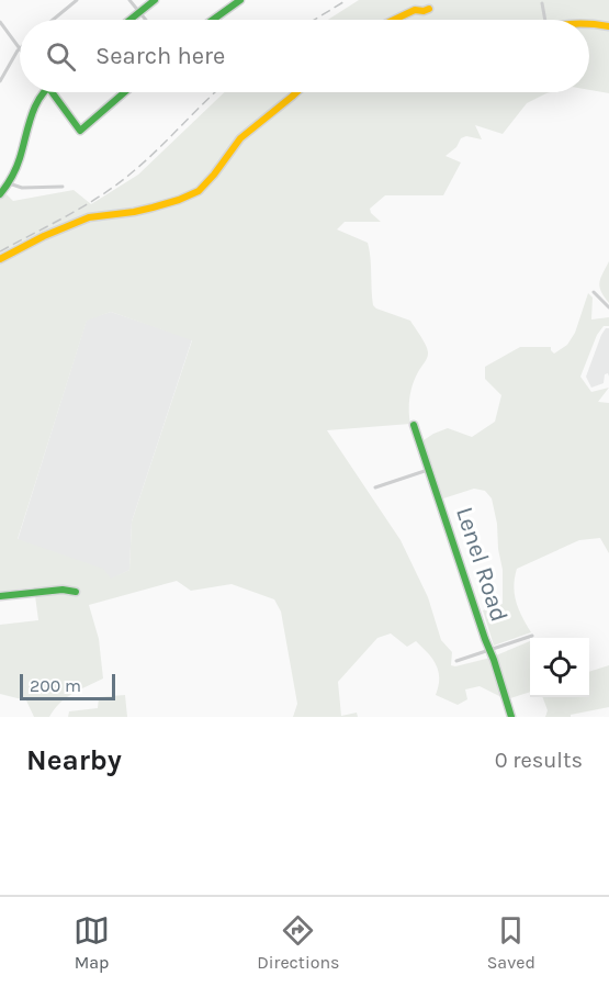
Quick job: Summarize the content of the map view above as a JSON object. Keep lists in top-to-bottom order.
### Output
{
  "streets": {
    "street": ["Lenel Road"]
  },
  "scale_bar": "200 m",
  "page": {
    "search": "Search here",
    "scale": "200 m",
    "heading": ["Nearby", "0 results"],
    "nav": ["Map", "Directions", "Saved"]
  }
}
